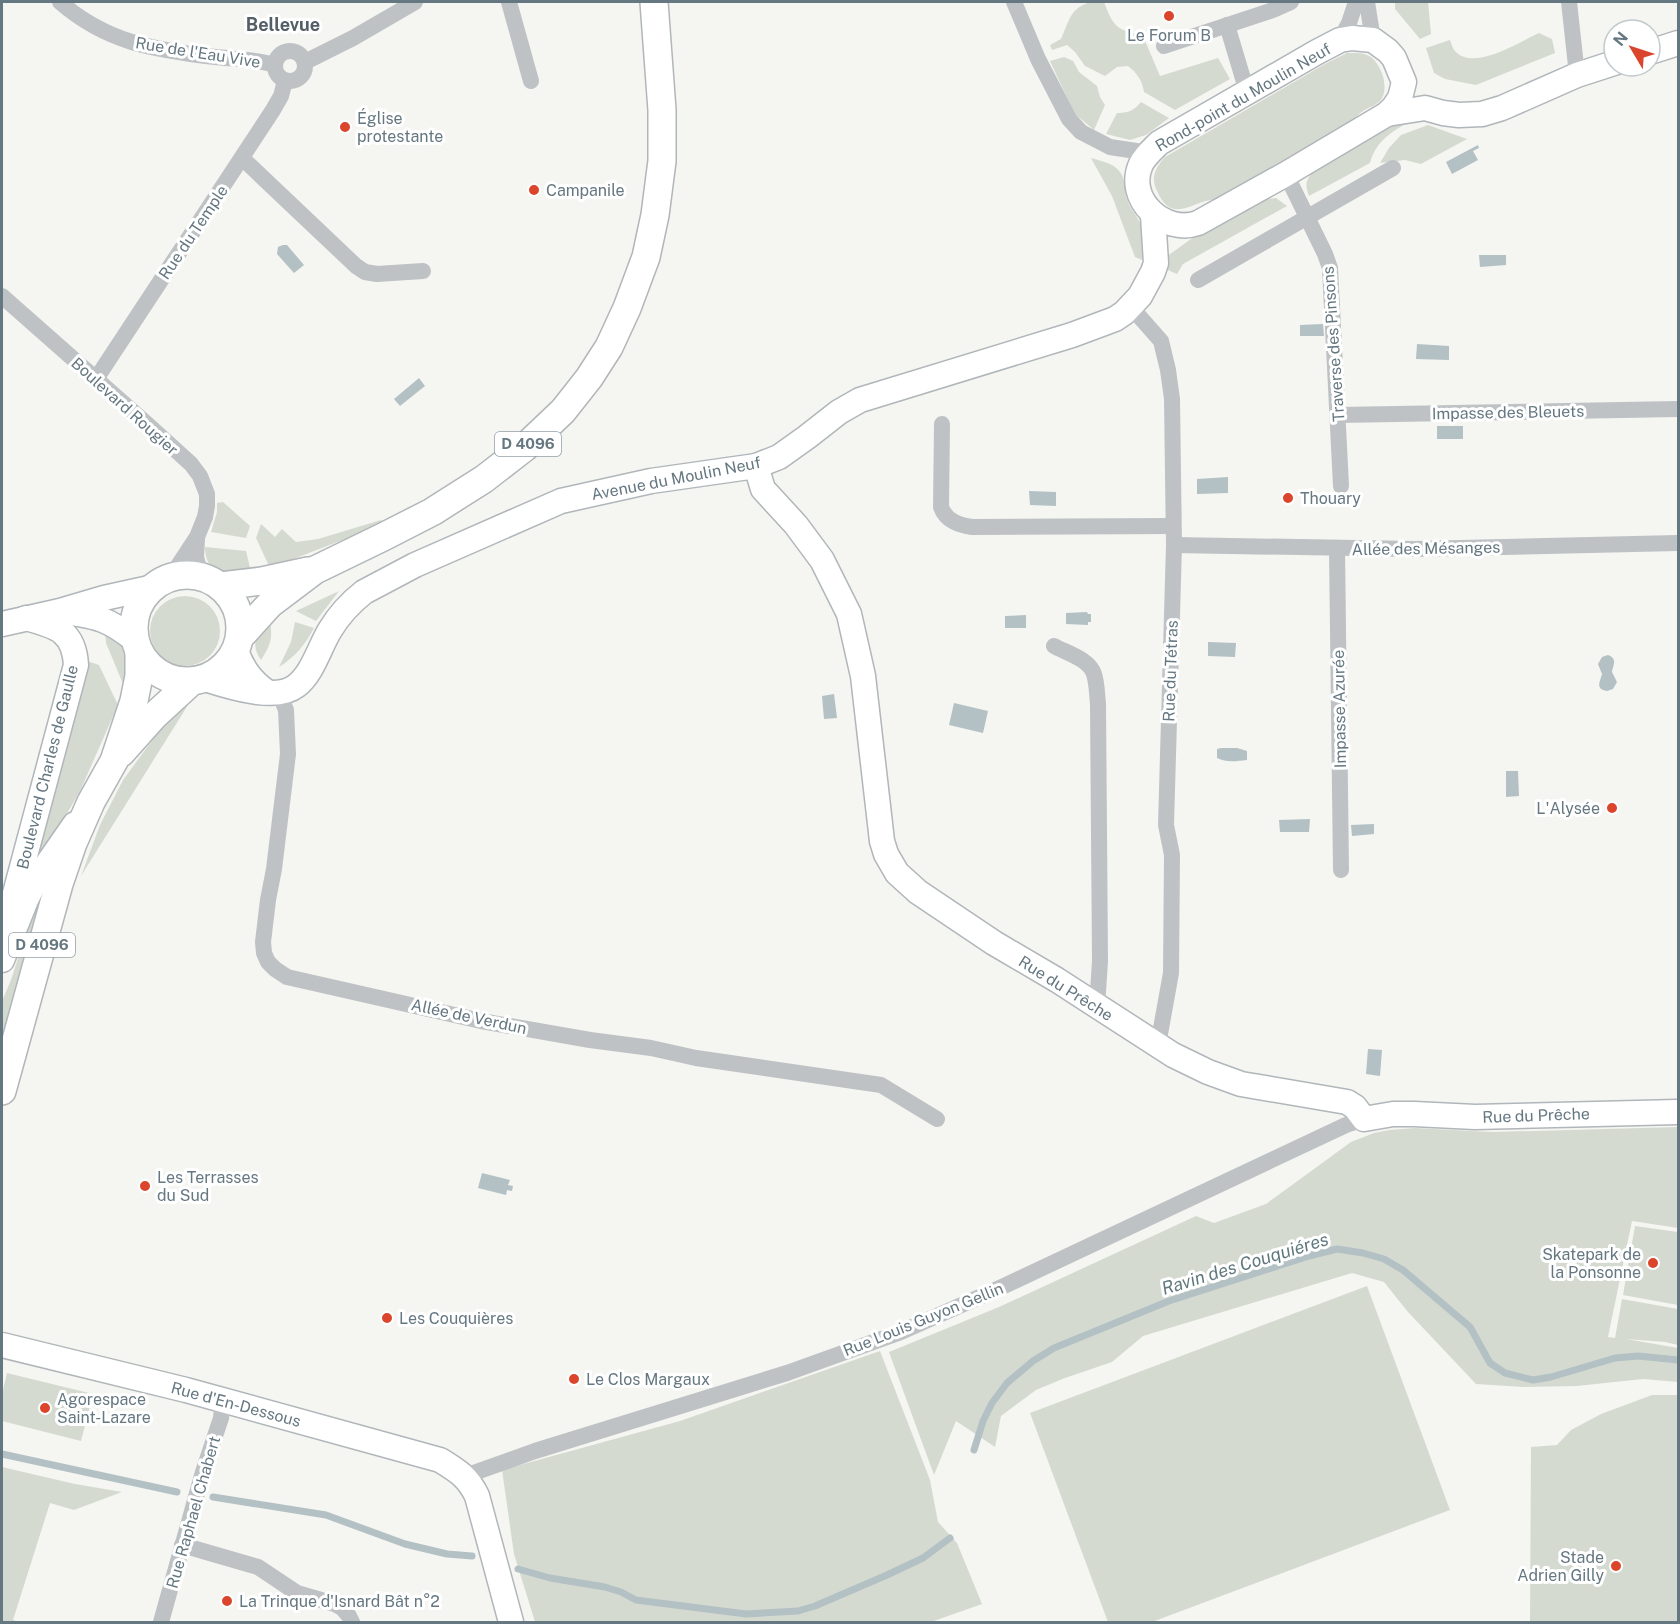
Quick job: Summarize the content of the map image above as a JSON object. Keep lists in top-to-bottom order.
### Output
{
  "streets": {
    "main road": ["D 4096"],
    "street": [
      "Rue de l'Eau Vive",
      "Rond-point du Moulin Neuf",
      "Rue du Temple",
      "Traverse des Pinsons",
      "Boulevard Rougier",
      "Impasse des Bleuets",
      "Avenue du Moulin Neuf",
      "Allée des Mésanges",
      "Rue du Tétras",
      "Impasse Azurée",
      "Boulevard Charles de Gaulle",
      "Rue du Prêche",
      "Allée de Verdun",
      "Rue Louis Guyon Gellin",
      "Rue d'En-Dessous",
      "Rue Raphael Chabert"
    ]
  },
  "crossings": [
    ["Rue de l'Eau Vive", "Rue du Temple"],
    ["Rue du Temple", "Boulevard Rougier"],
    ["Traverse des Pinsons", "Impasse des Bleuets"],
    ["Boulevard Rougier", "D 4096"],
    ["Avenue du Moulin Neuf", "Rue du Tétras"],
    ["Avenue du Moulin Neuf", "Rue du Prêche"],
    ["Avenue du Moulin Neuf", "Allée de Verdun"],
    ["Allée des Mésanges", "Rue du Tétras"],
    ["Allée des Mésanges", "Impasse Azurée"],
    ["Rue du Tétras", "Rue du Prêche"],
    ["Rue du Prêche", "Rue Louis Guyon Gellin"],
    ["Rue Louis Guyon Gellin", "Rue d'En-Dessous"],
    ["Rue d'En-Dessous", "Rue Raphael Chabert"]
  ],
  "districts": ["Bellevue"],
  "water": ["Ravin des Couquiéres"],
  "places": [
    "Le Forum B",
    "Église protestante",
    "Campanile",
    "Thouary",
    "L'Alysée",
    "Les Terrasses du Sud",
    "Skatepark de la Ponsonne",
    "Les Couquières",
    "Le Clos Margaux",
    "Agorespace Saint-Lazare",
    "Stade Adrien Gilly",
    "La Trinque d'Isnard Bât n°2"
  ],
  "north": "top left"
}
